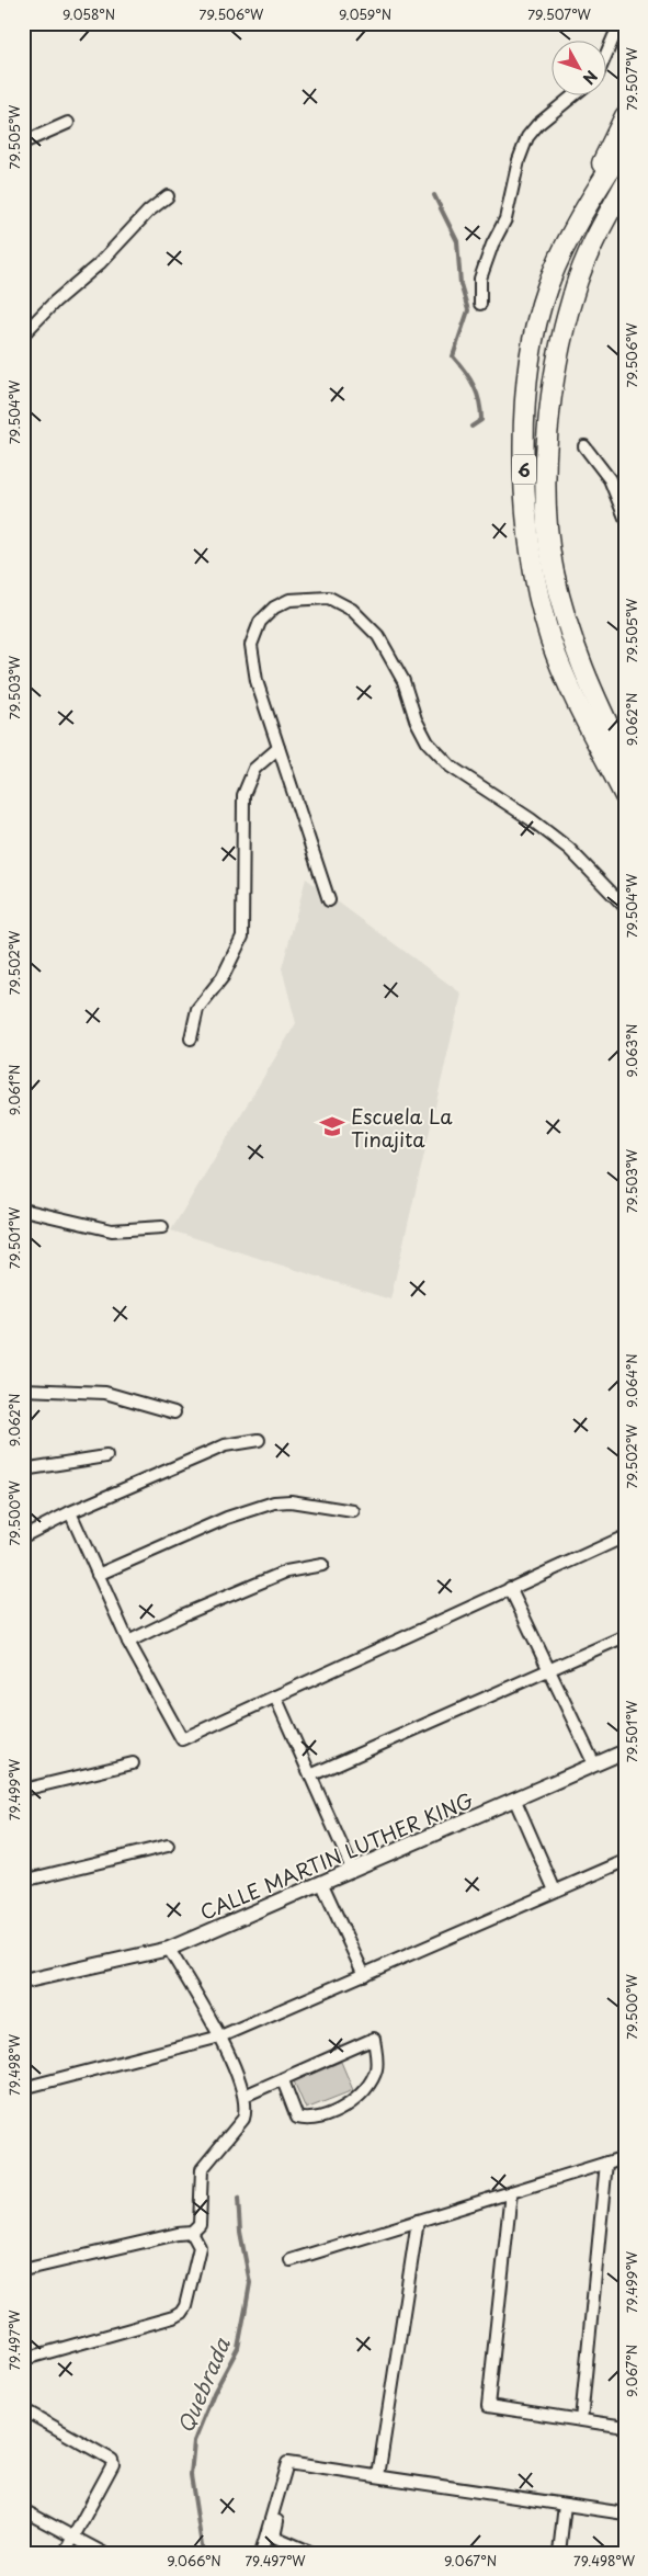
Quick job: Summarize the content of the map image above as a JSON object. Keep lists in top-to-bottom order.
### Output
{
  "streets": {
    "highway": ["6"],
    "street": ["CALLE MARTIN LUTHER KING"]
  },
  "water": ["Quebrada"],
  "places": {
    "school or university": ["Escuela La Tinajita"]
  },
  "north": "bottom right",
  "coordinates": [
    "9.058°N",
    "79.506°W",
    "9.059°N",
    "79.507°W",
    "79.505°W",
    "79.504°W",
    "79.503°W",
    "9.062°N",
    "79.502°W",
    "9.063°N",
    "9.061°N",
    "79.501°W",
    "9.064°N",
    "79.500°W",
    "79.499°W",
    "79.498°W",
    "79.497°W",
    "9.067°N",
    "9.066°N"
  ]
}
